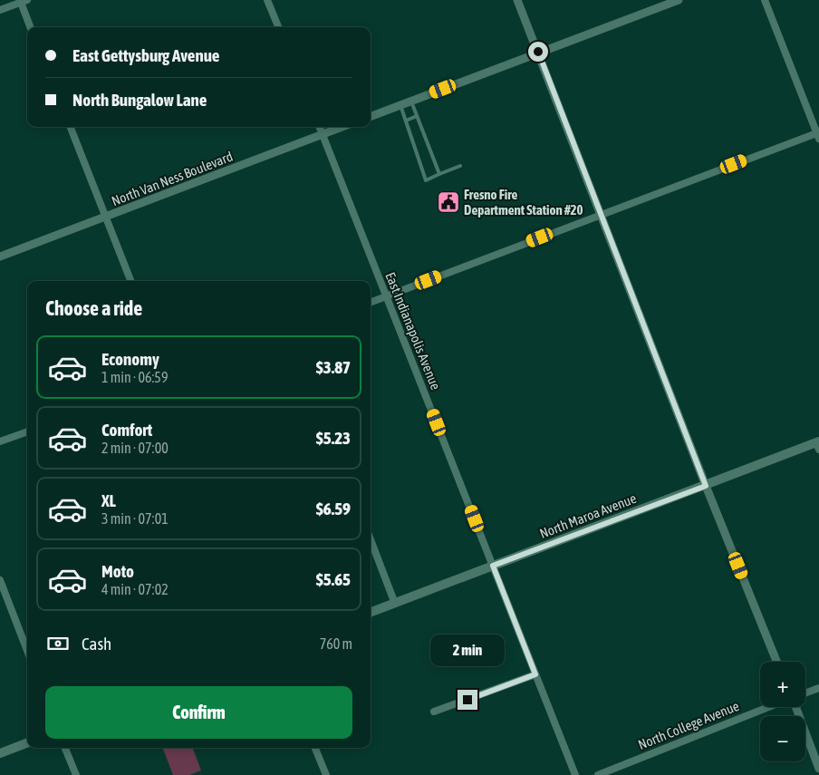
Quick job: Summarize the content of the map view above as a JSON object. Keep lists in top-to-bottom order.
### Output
{
  "streets": {
    "main road": ["North Maroa Avenue"],
    "street": ["North Van Ness Boulevard", "East Indianapolis Avenue", "North College Avenue"]
  },
  "crossings": [
    ["North Van Ness Boulevard", "East Indianapolis Avenue"],
    ["East Indianapolis Avenue", "North Maroa Avenue"]
  ],
  "places": {
    "public building": ["Fresno Fire Department Station #20"]
  },
  "page": {
    "banner": ["East Gettysburg Avenue", "North Bungalow Lane"],
    "heading": "Choose a ride",
    "list": [
      {
        "name": "Economy",
        "note": "1 min · 06:59",
        "value": "$3.87"
      },
      {
        "name": "Comfort",
        "note": "2 min · 07:00",
        "value": "$5.23"
      },
      {
        "name": "XL",
        "note": "3 min · 07:01",
        "value": "$6.59"
      },
      {
        "name": "Moto",
        "note": "4 min · 07:02",
        "value": "$5.65"
      }
    ],
    "pay": ["Cash", "760 m"],
    "bubble": "2 min",
    "map_buttons": ["+", "−"],
    "buttons": "Confirm"
  }
}
